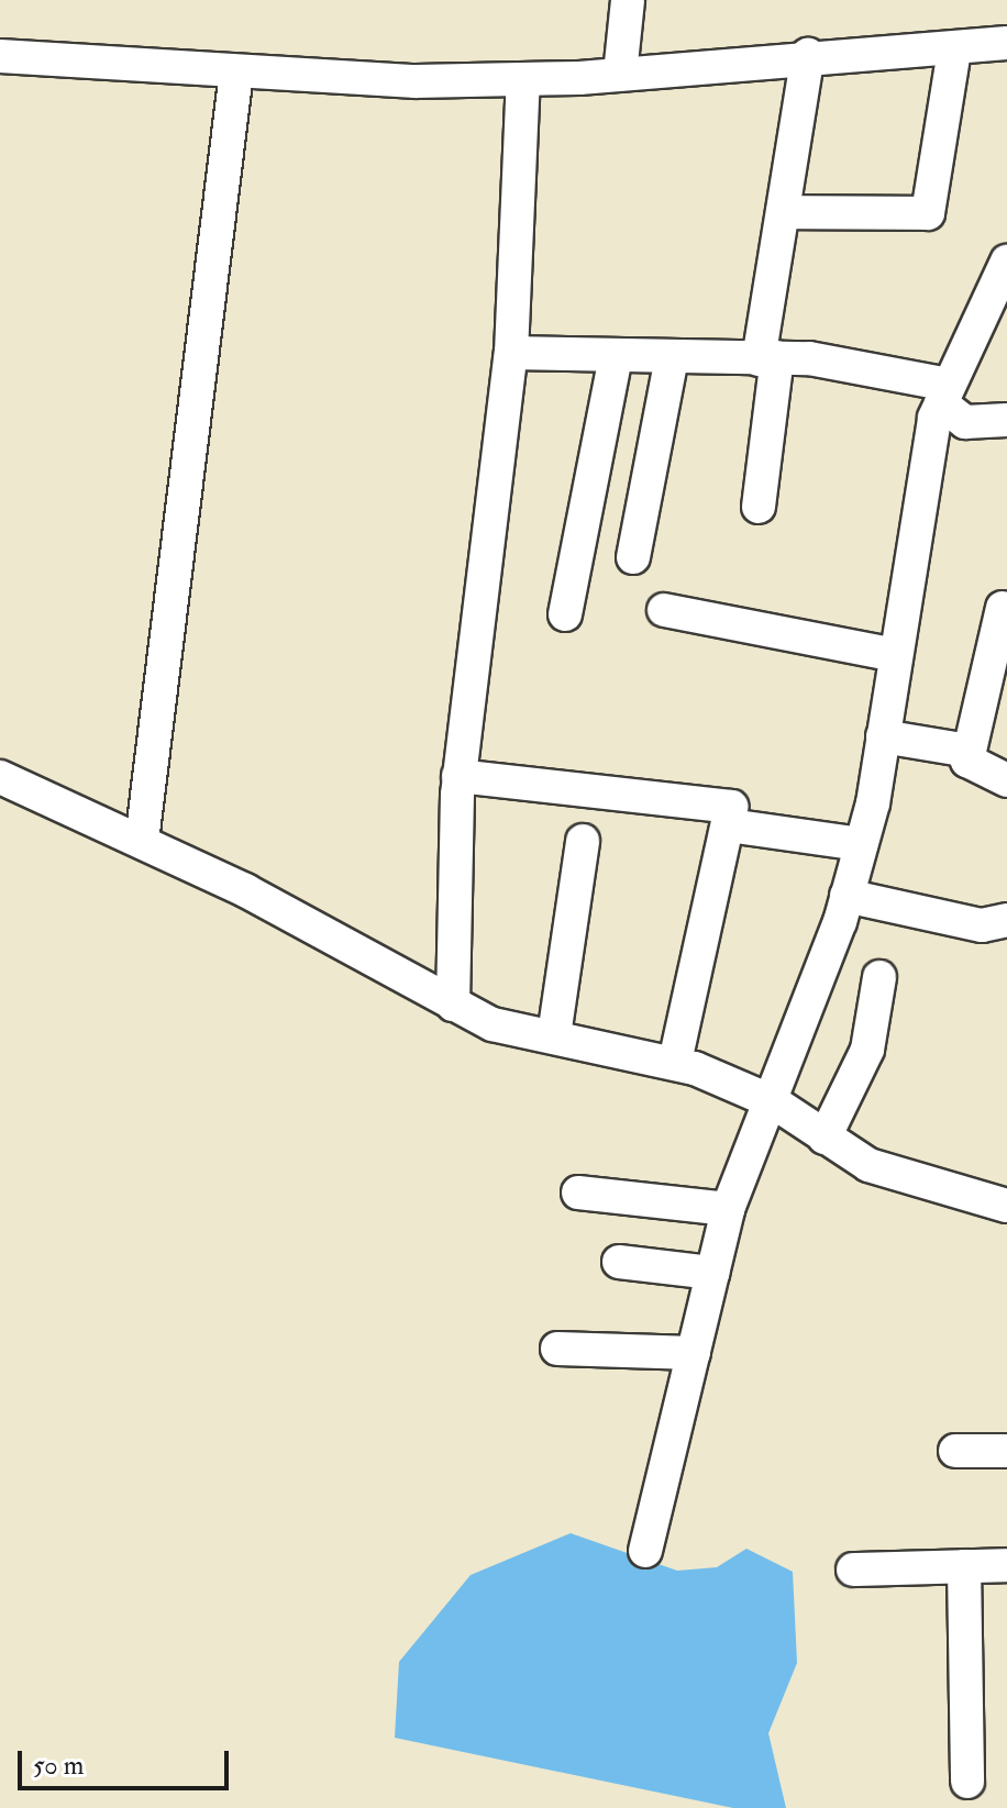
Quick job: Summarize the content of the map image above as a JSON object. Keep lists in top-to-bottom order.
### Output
{
  "scale_bar": "50 m"
}
